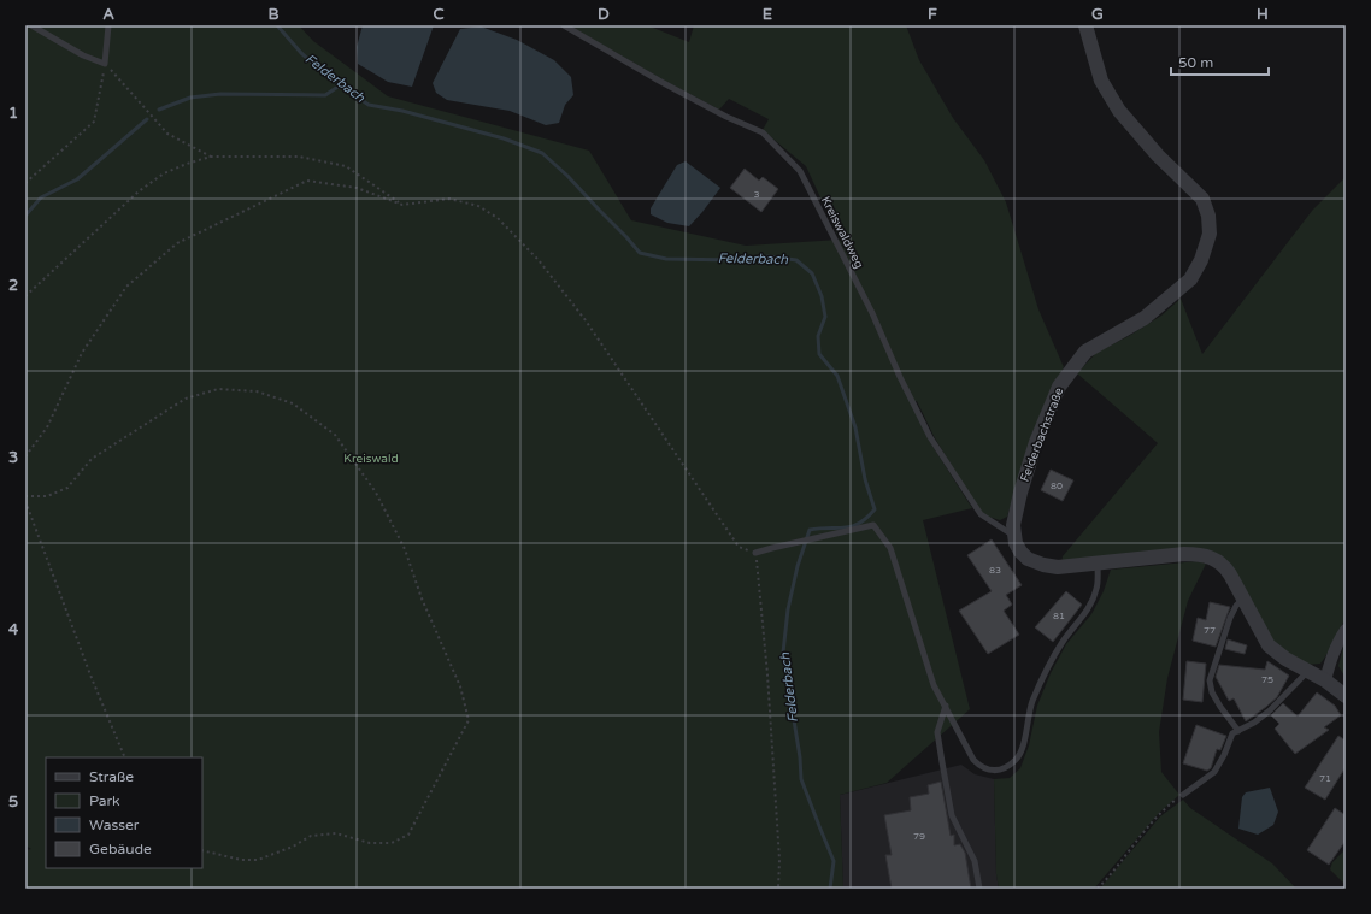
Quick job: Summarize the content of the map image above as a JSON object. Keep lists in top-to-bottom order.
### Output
{
  "streets": {
    "street": ["Felderbachstraße"],
    "lane": ["Kreiswaldweg"]
  },
  "crossings": [
    ["Kreiswaldweg", "Felderbachstraße"]
  ],
  "water": ["Felderbach"],
  "parks": ["Kreiswald"],
  "house_numbers": [
    "3",
    "80",
    "83",
    "81",
    "77",
    "75",
    "71",
    "79"
  ],
  "legend": [
    "Straße",
    "Park",
    "Wasser",
    "Gebäude"
  ],
  "scale_bar": "50 m",
  "grid": {
    "columns": [
      "A",
      "B",
      "C",
      "D",
      "E",
      "F",
      "G",
      "H"
    ],
    "rows": [
      "1",
      "2",
      "3",
      "4",
      "5"
    ]
  }
}
